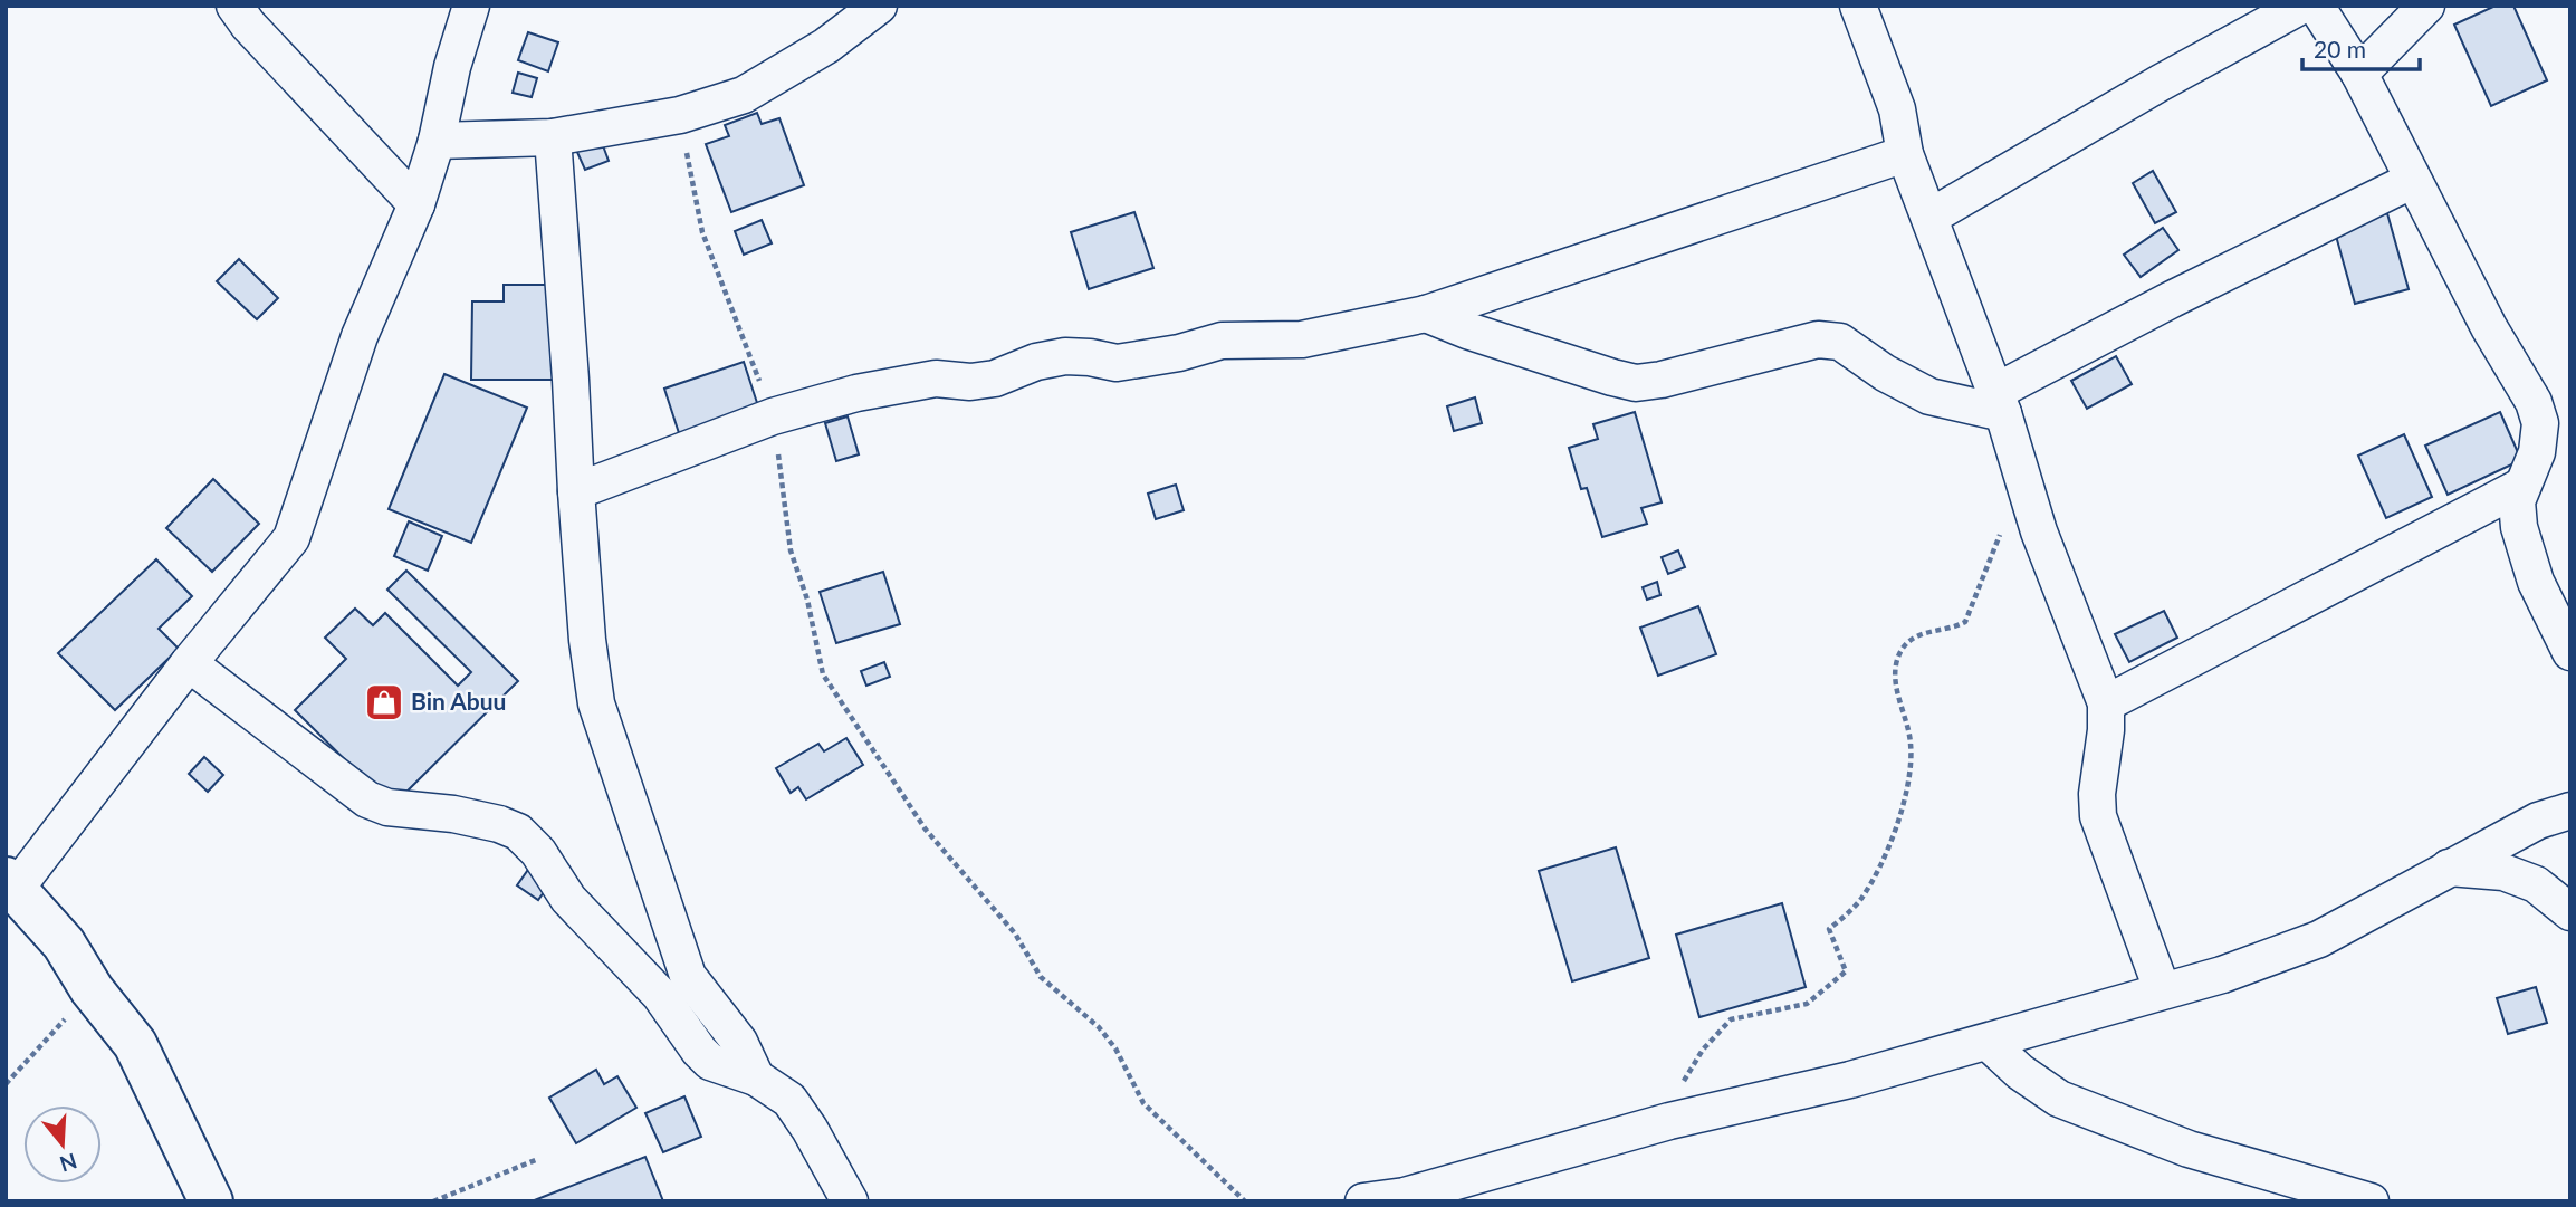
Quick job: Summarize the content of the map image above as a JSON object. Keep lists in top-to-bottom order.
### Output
{
  "places": {
    "shop": ["Bin Abuu"]
  },
  "scale_bar": "20 m",
  "north": "bottom"
}
